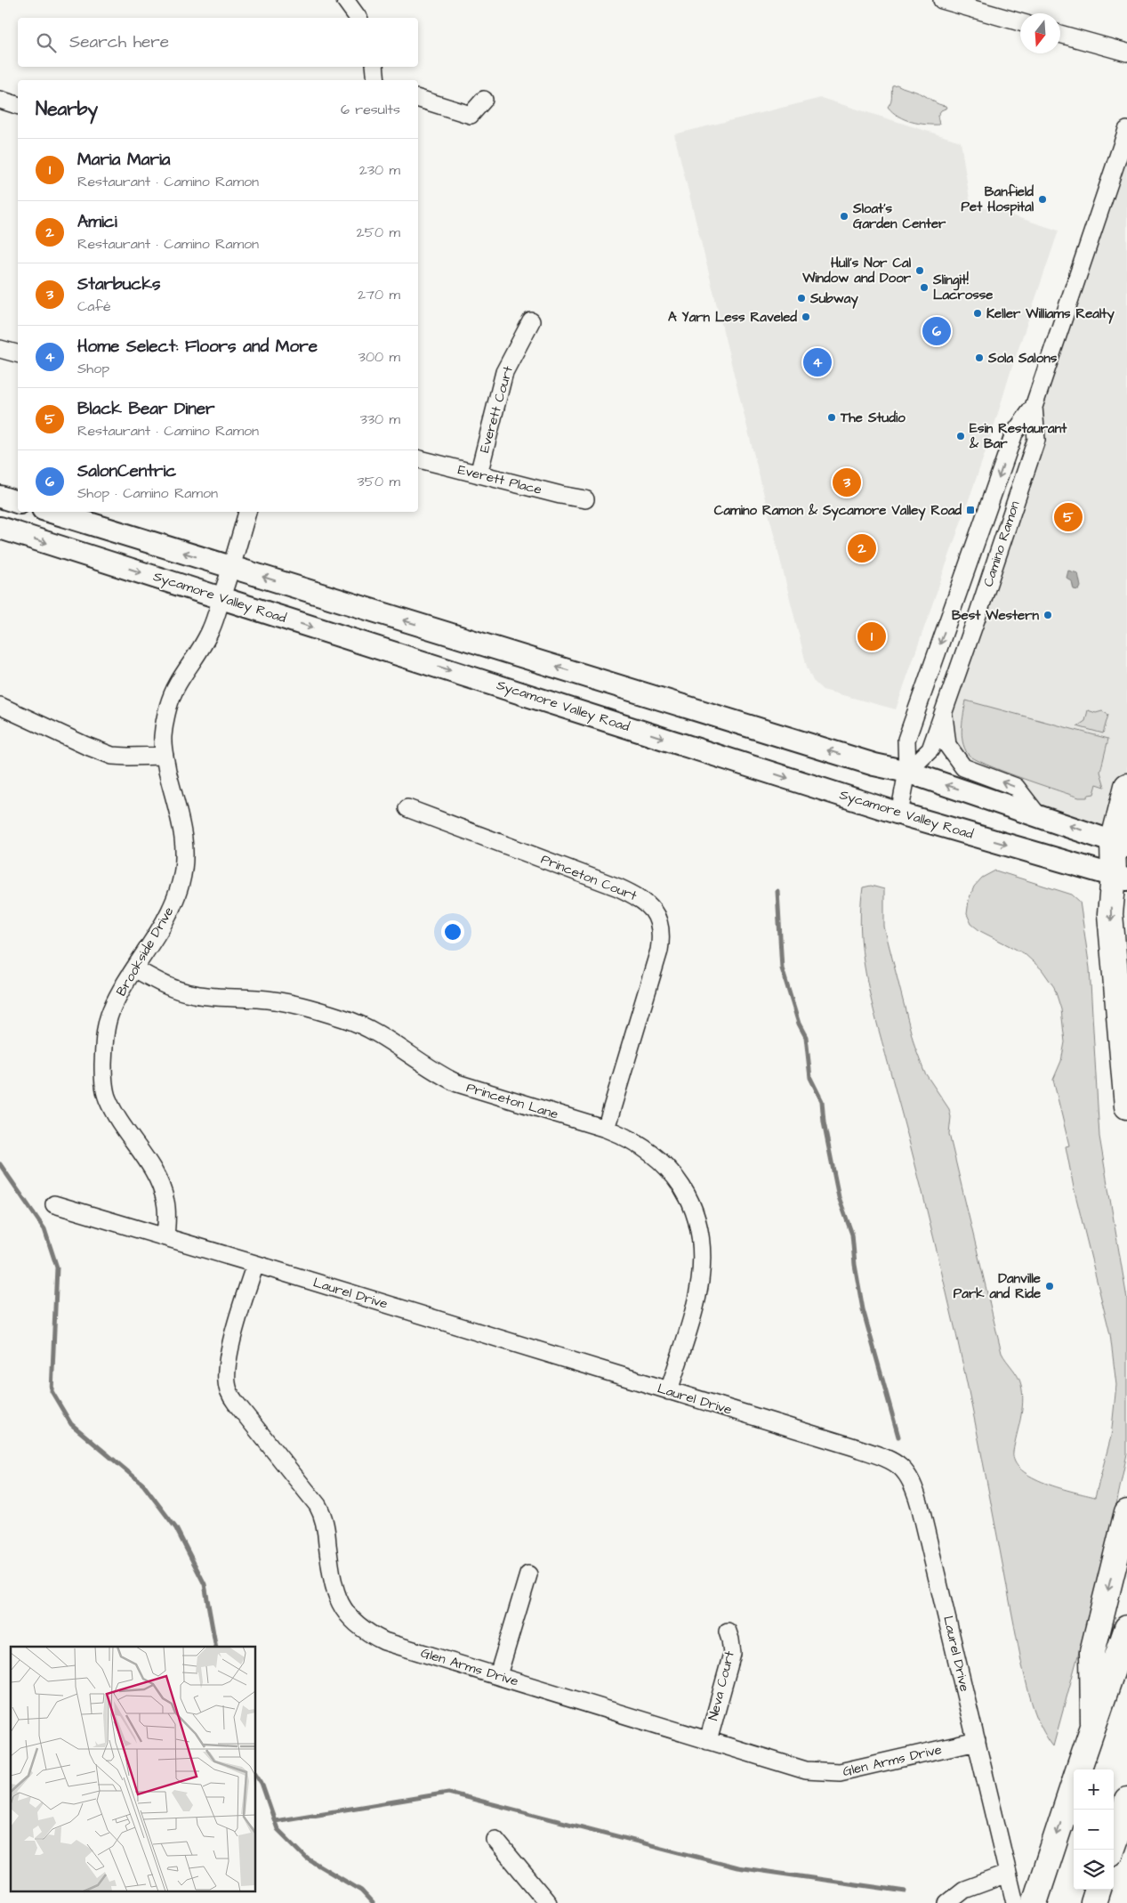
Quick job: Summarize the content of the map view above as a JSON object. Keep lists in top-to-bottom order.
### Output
{
  "streets": {
    "main road": ["Sycamore Valley Road"],
    "street": [
      "Everett Court",
      "Everett Place",
      "Camino Ramon",
      "Princeton Court",
      "Brookside Drive",
      "Princeton Lane",
      "Laurel Drive",
      "Glen Arms Drive",
      "Neva Court"
    ]
  },
  "crossings": [
    ["Everett Court", "Everett Place"],
    ["Camino Ramon", "Sycamore Valley Road"],
    ["Sycamore Valley Road", "Brookside Drive"],
    ["Princeton Court", "Princeton Lane"],
    ["Brookside Drive", "Princeton Lane"],
    ["Brookside Drive", "Laurel Drive"],
    ["Princeton Lane", "Laurel Drive"],
    ["Laurel Drive", "Glen Arms Drive"],
    ["Glen Arms Drive", "Neva Court"]
  ],
  "places": {
    "other": [
      "Banfield Pet Hospital",
      "Sloat's Garden Center",
      "Hull's Nor Cal Window and Door",
      "Slingit! Lacrosse",
      "Subway",
      "Keller Williams Realty",
      "A Yarn Less Raveled",
      "Sola Salons",
      "The Studio",
      "Esin Restaurant & Bar",
      "Best Western",
      "Danville Park and Ride"
    ],
    "transit": ["Camino Ramon & Sycamore Valley Road"]
  },
  "north": "bottom",
  "page": {
    "search": "Search here",
    "heading": ["Nearby", "6 results"],
    "list": [
      {
        "mark": "1",
        "name": "Maria Maria",
        "note": "Restaurant · Camino Ramon",
        "value": "230 m"
      },
      {
        "mark": "2",
        "name": "Amici",
        "note": "Restaurant · Camino Ramon",
        "value": "250 m"
      },
      {
        "mark": "3",
        "name": "Starbucks",
        "note": "Café",
        "value": "270 m"
      },
      {
        "mark": "4",
        "name": "Home Select: Floors and More",
        "note": "Shop",
        "value": "300 m"
      },
      {
        "mark": "5",
        "name": "Black Bear Diner",
        "note": "Restaurant · Camino Ramon",
        "value": "330 m"
      },
      {
        "mark": "6",
        "name": "SalonCentric",
        "note": "Shop · Camino Ramon",
        "value": "350 m"
      }
    ],
    "pins": [
      "6",
      "4",
      "3",
      "5",
      "2",
      "1"
    ],
    "map_buttons": ["+", "−"]
  }
}
